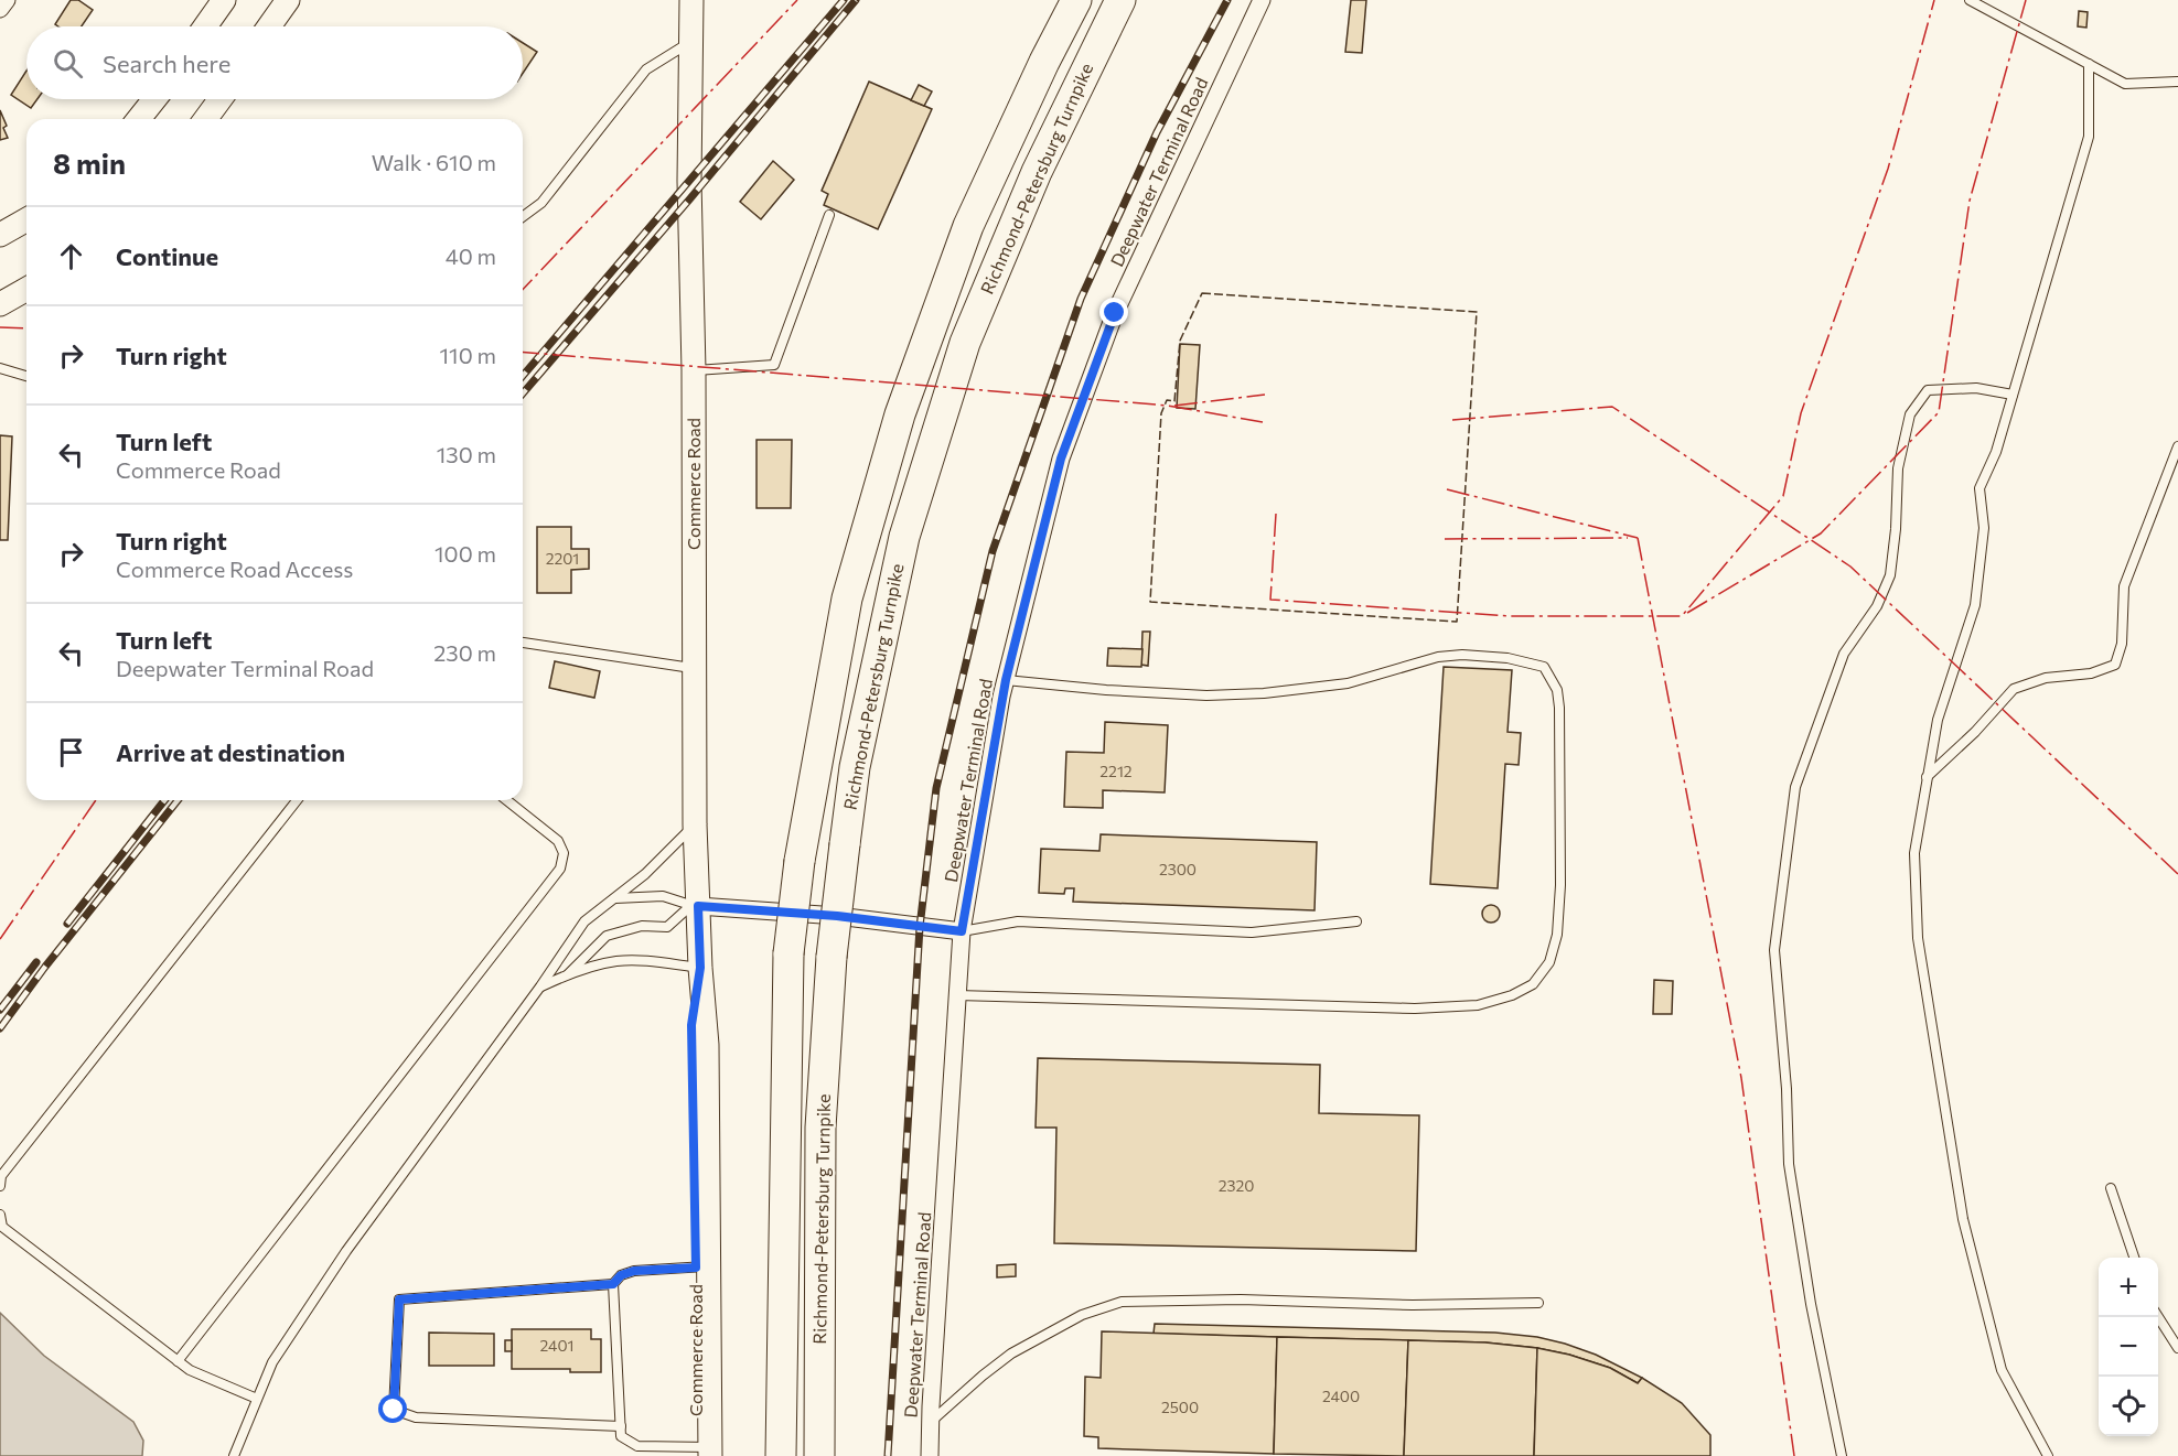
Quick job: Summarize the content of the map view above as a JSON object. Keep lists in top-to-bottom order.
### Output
{
  "streets": {
    "highway": ["Richmond-Petersburg Turnpike"],
    "main road": ["Commerce Road"],
    "street": ["Deepwater Terminal Road"]
  },
  "house_numbers": [
    "2201",
    "2212",
    "2300",
    "2320",
    "2401",
    "2400",
    "2500"
  ],
  "page": {
    "search": "Search here",
    "heading": ["8 min", "Walk · 610 m"],
    "list": [
      ["Continue", "40 m"],
      ["Turn right", "110 m"],
      ["Turn left", "Commerce Road", "130 m"],
      ["Turn right", "Commerce Road Access", "100 m"],
      ["Turn left", "Deepwater Terminal Road", "230 m"],
      "Arrive at destination"
    ],
    "map_buttons": ["+", "−"]
  }
}
